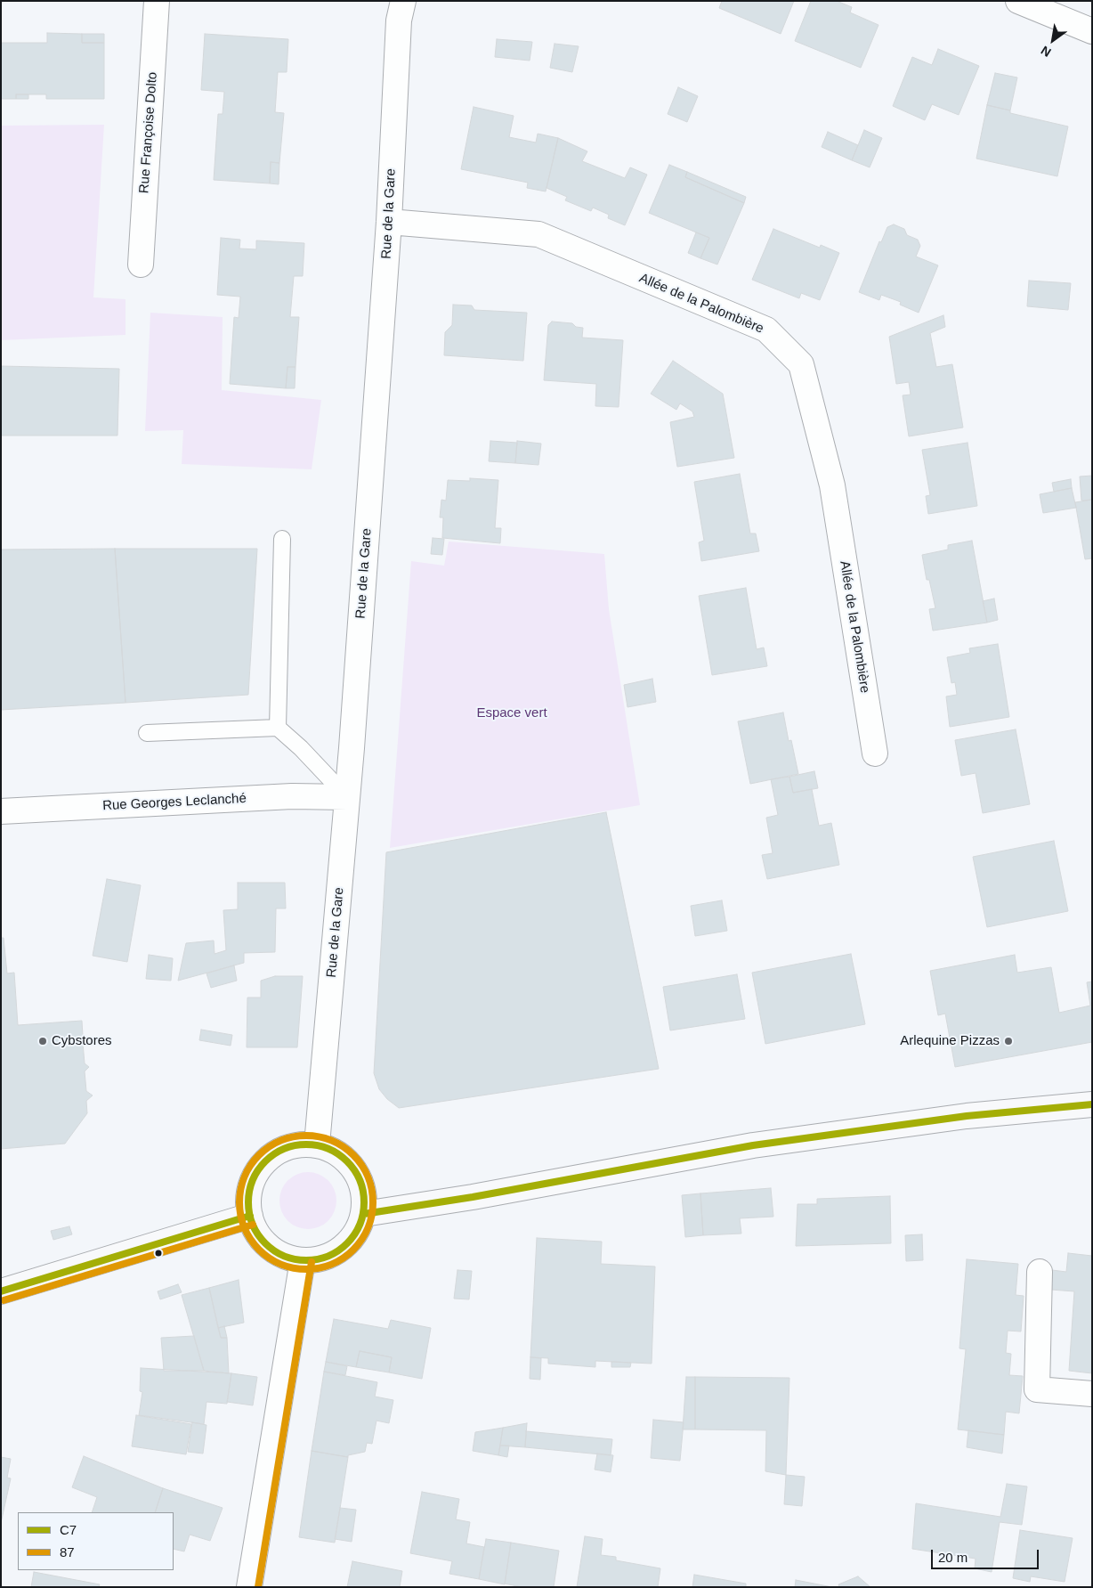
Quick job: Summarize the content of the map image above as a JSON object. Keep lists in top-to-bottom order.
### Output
{
  "streets": {
    "street": [
      "Rue Françoise Dolto",
      "Rue de la Gare",
      "Allée de la Palombière",
      "Rue Georges Leclanché"
    ]
  },
  "crossings": [
    ["Rue de la Gare", "Allée de la Palombière"],
    ["Rue de la Gare", "Rue Georges Leclanché"]
  ],
  "parks": ["Espace vert"],
  "places": ["Cybstores", "Arlequine Pizzas"],
  "lines": ["transit line C7", "transit line 87"],
  "legend": ["C7", "87"],
  "scale_bar": "20 m",
  "north": "bottom left"
}
